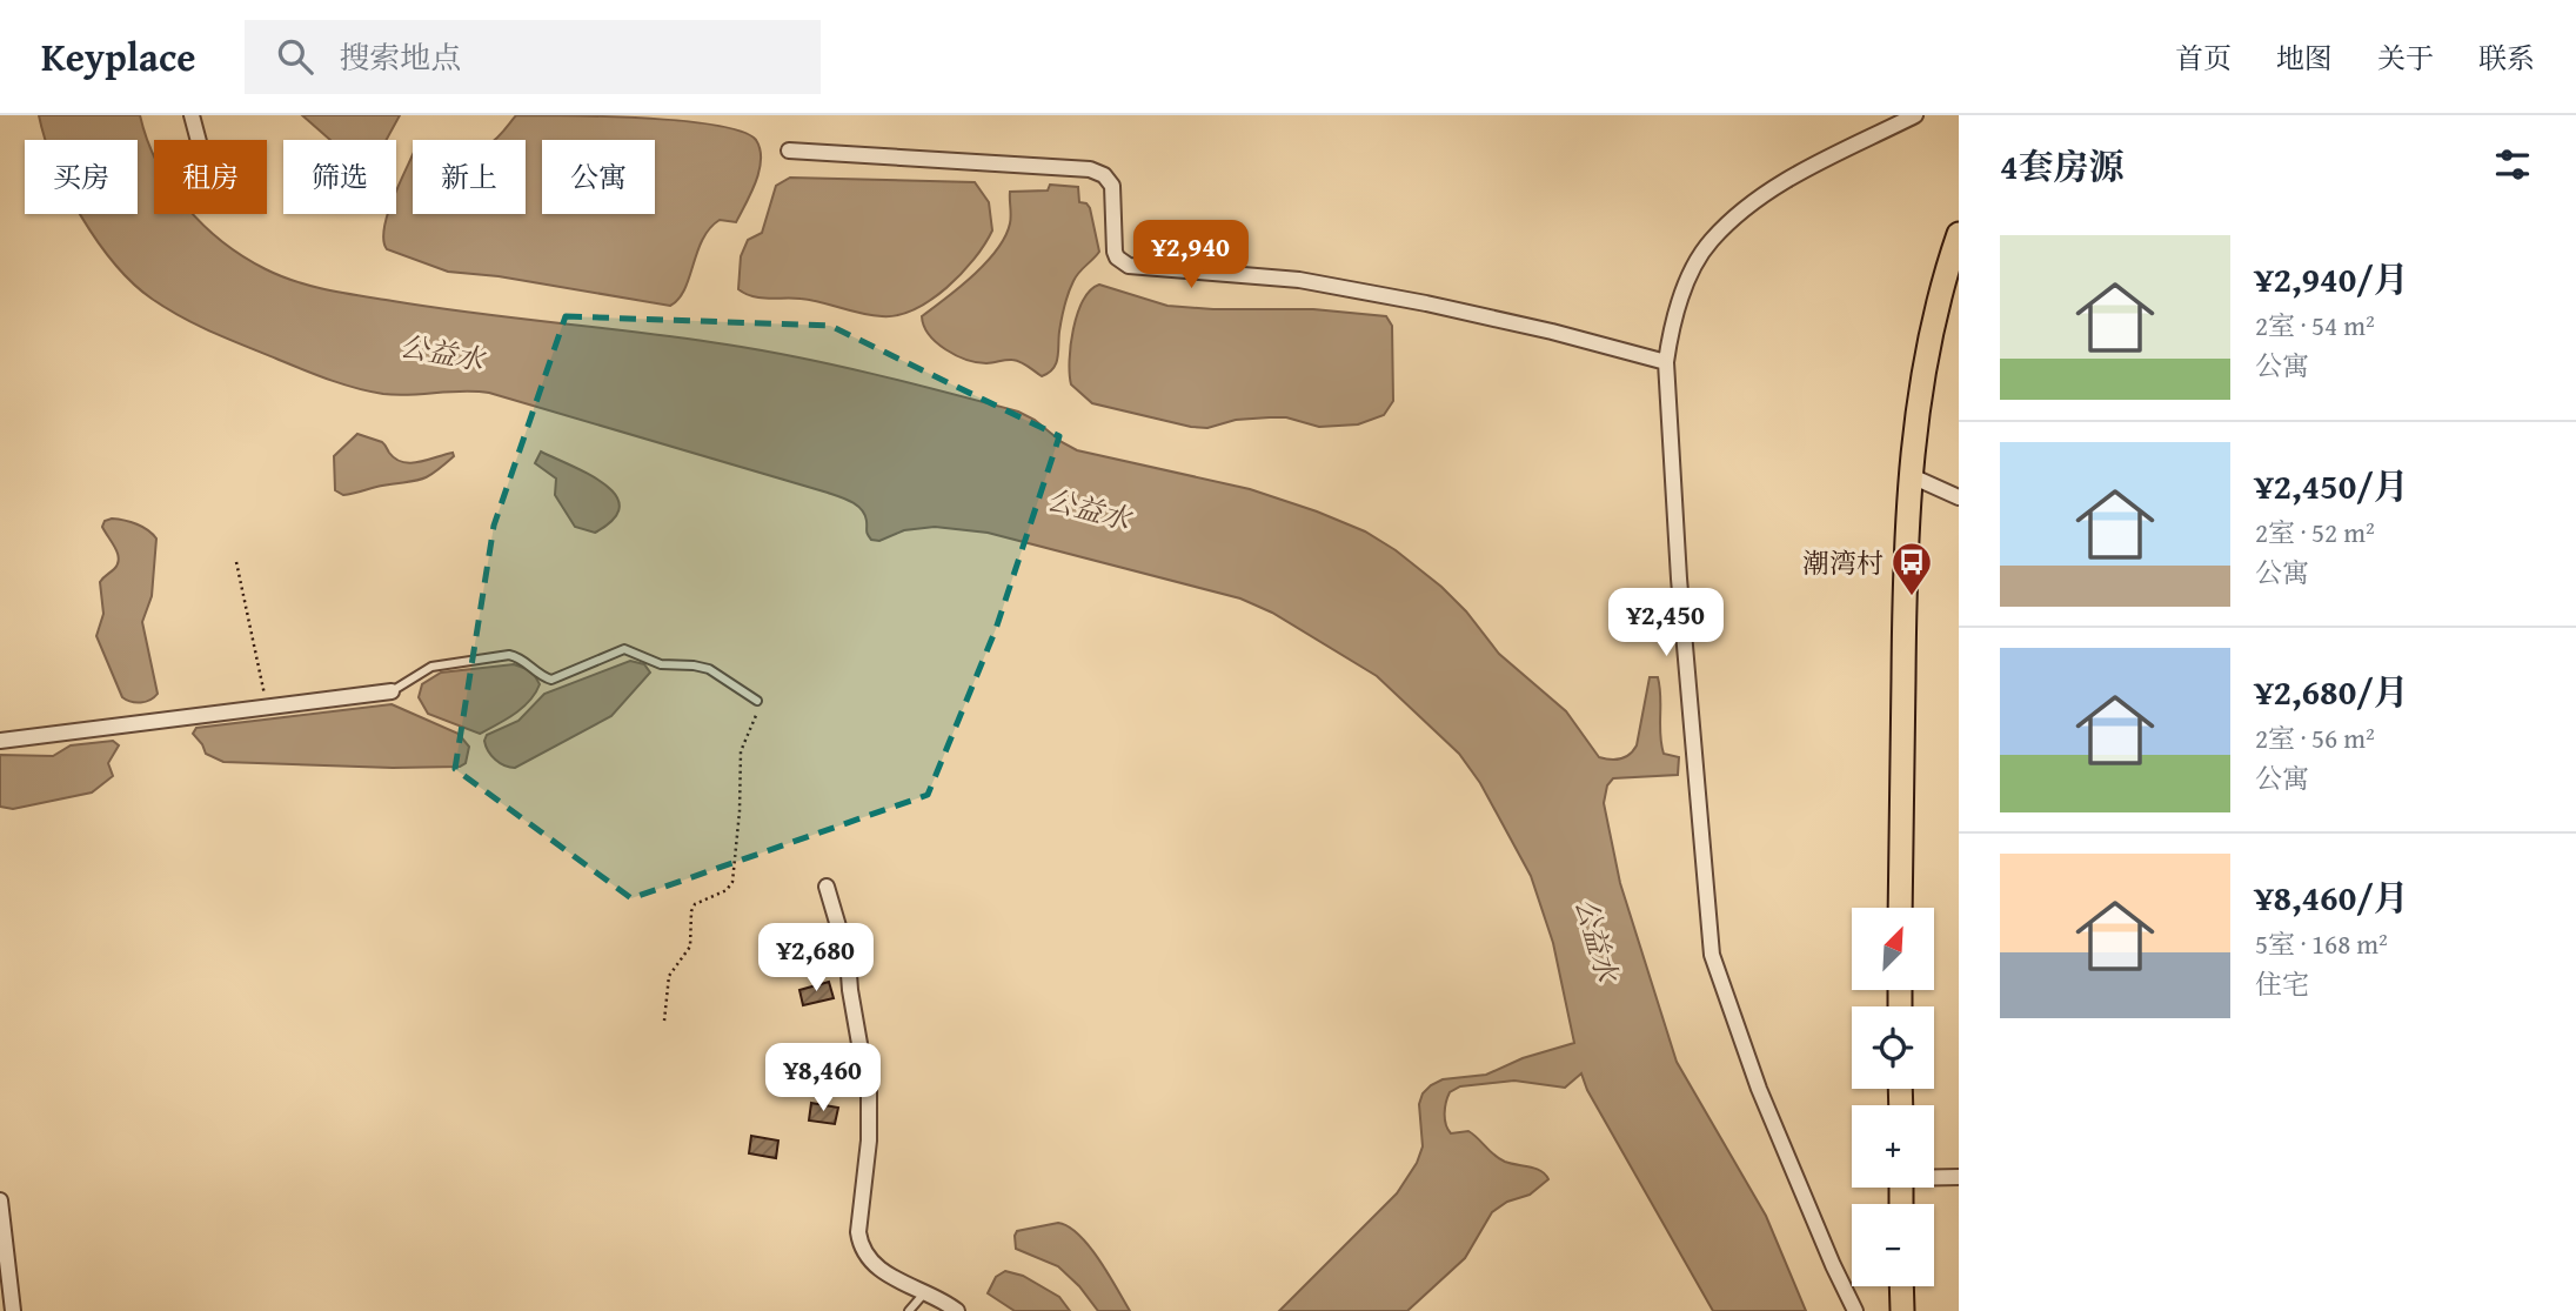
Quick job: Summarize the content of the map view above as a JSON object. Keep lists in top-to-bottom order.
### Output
{
  "water": ["公益水"],
  "places": {
    "bus stop": ["潮湾村"]
  },
  "north": "top right",
  "page": {
    "header": "Keyplace",
    "search": "搜索地点",
    "nav": [
      "首页",
      "地图",
      "关于",
      "联系"
    ],
    "heading": "4套房源",
    "chip": [
      "买房",
      "租房",
      "筛选",
      "新上",
      "公寓"
    ],
    "list": [
      {
        "name": "¥2,940/月",
        "note": "2室 · 54 m² · 公寓"
      },
      {
        "name": "¥2,450/月",
        "note": "2室 · 52 m² · 公寓"
      },
      {
        "name": "¥2,680/月",
        "note": "2室 · 56 m² · 公寓"
      },
      {
        "name": "¥8,460/月",
        "note": "5室 · 168 m² · 住宅"
      }
    ],
    "price": [
      "¥2,940",
      "¥2,450",
      "¥2,680",
      "¥8,460"
    ],
    "map_buttons": ["+", "−"]
  }
}
